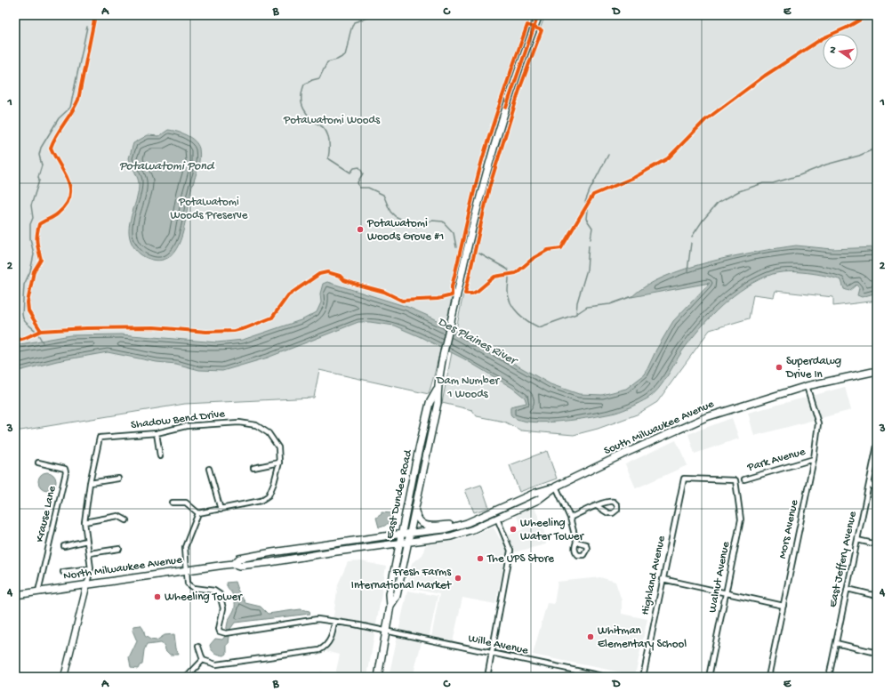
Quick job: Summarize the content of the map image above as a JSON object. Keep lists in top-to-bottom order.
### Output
{
  "streets": {
    "main road": ["South Milwaukee Avenue", "East Dundee Road", "North Milwaukee Avenue"],
    "street": [
      "Shadow Bend Drive",
      "Park Avenue",
      "Krause Lane",
      "Mors Avenue",
      "East Jeffery Avenue",
      "Highland Avenue",
      "Walnut Avenue",
      "Wille Avenue"
    ]
  },
  "crossings": [
    ["Shadow Bend Drive", "North Milwaukee Avenue"],
    ["South Milwaukee Avenue", "East Dundee Road"],
    ["South Milwaukee Avenue", "Mors Avenue"],
    ["South Milwaukee Avenue", "North Milwaukee Avenue"],
    ["Park Avenue", "Mors Avenue"],
    ["Park Avenue", "Highland Avenue"],
    ["Park Avenue", "Walnut Avenue"],
    ["East Dundee Road", "North Milwaukee Avenue"],
    ["East Dundee Road", "Wille Avenue"],
    ["Krause Lane", "North Milwaukee Avenue"],
    ["North Milwaukee Avenue", "Wille Avenue"]
  ],
  "water": ["Potawatomi Pond", "Des Plaines River"],
  "parks": ["Potawatomi Woods", "Potawatomi Woods Preserve", "Dam Number 1 Woods"],
  "places": [
    "Potawatomi Woods Grove #1",
    "Superdawg Drive In",
    "Wheeling Water Tower",
    "The UPS Store",
    "Fresh Farms International Market",
    "Wheeling Tower",
    "Whitman Elementary School"
  ],
  "north": "left",
  "grid": {
    "columns": [
      "A",
      "B",
      "C",
      "D",
      "E"
    ],
    "rows": [
      "1",
      "2",
      "3",
      "4"
    ]
  }
}
